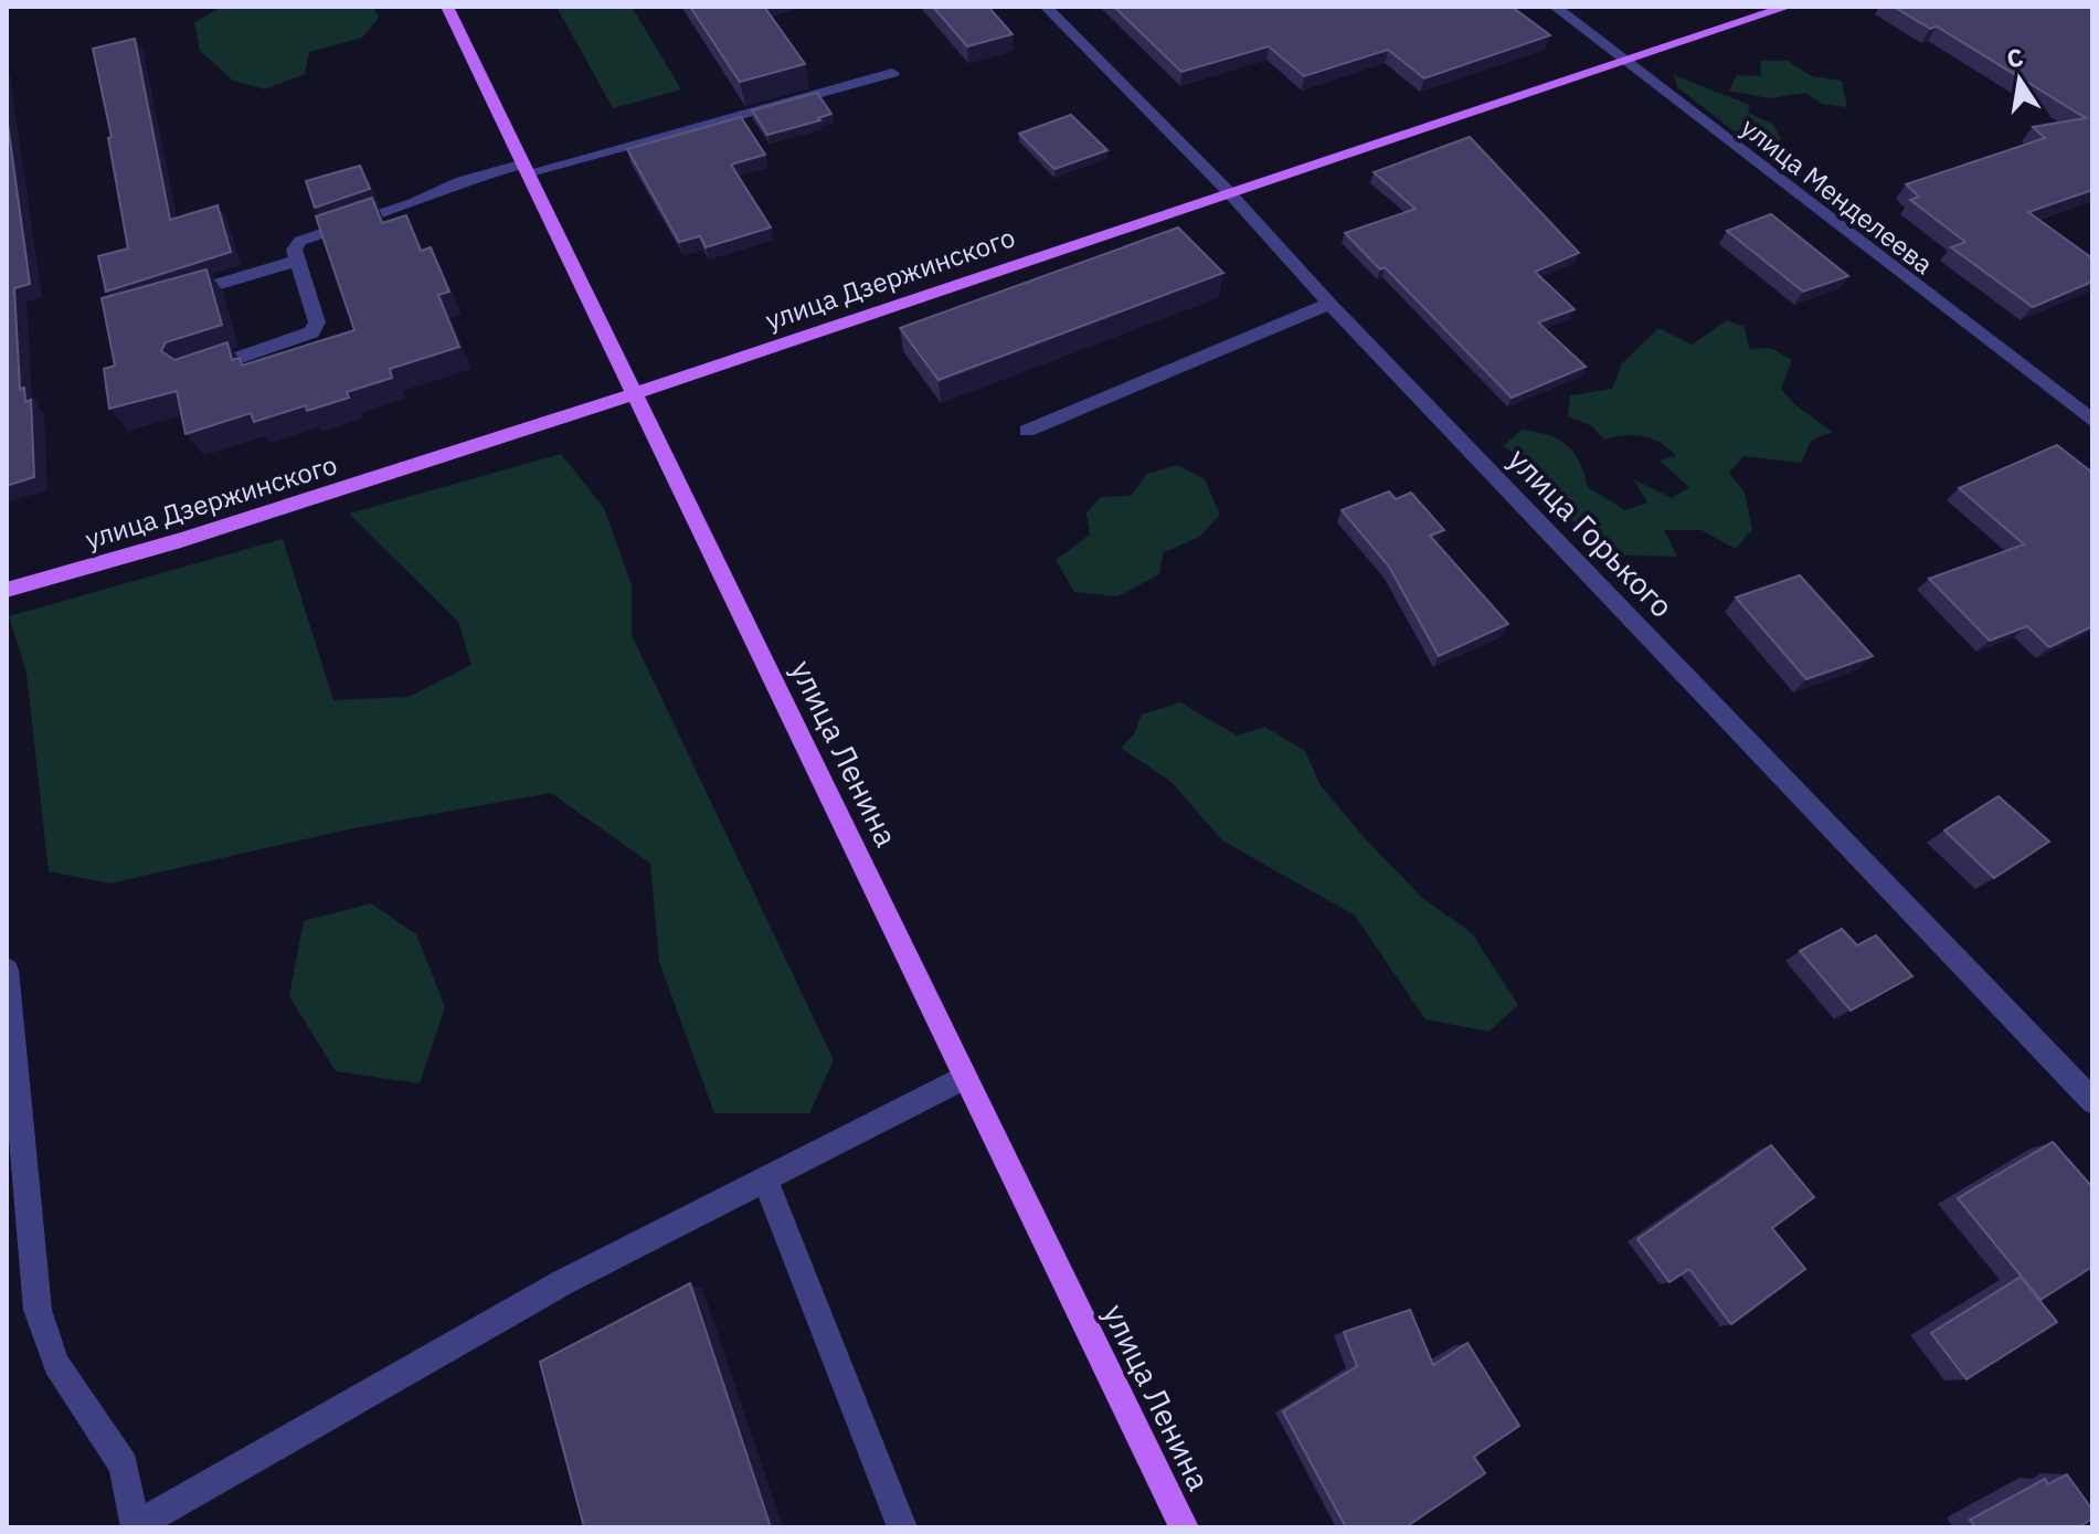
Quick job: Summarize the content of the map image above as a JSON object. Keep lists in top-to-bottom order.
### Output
{
  "streets": {
    "main road": ["улица Дзержинского", "улица Ленина"],
    "street": ["улица Менделеева", "улица Горького"]
  },
  "crossings": [
    ["улица Менделеева", "улица Дзержинского"],
    ["улица Дзержинского", "улица Горького"],
    ["улица Дзержинского", "улица Ленина"]
  ],
  "north": "top"
}
